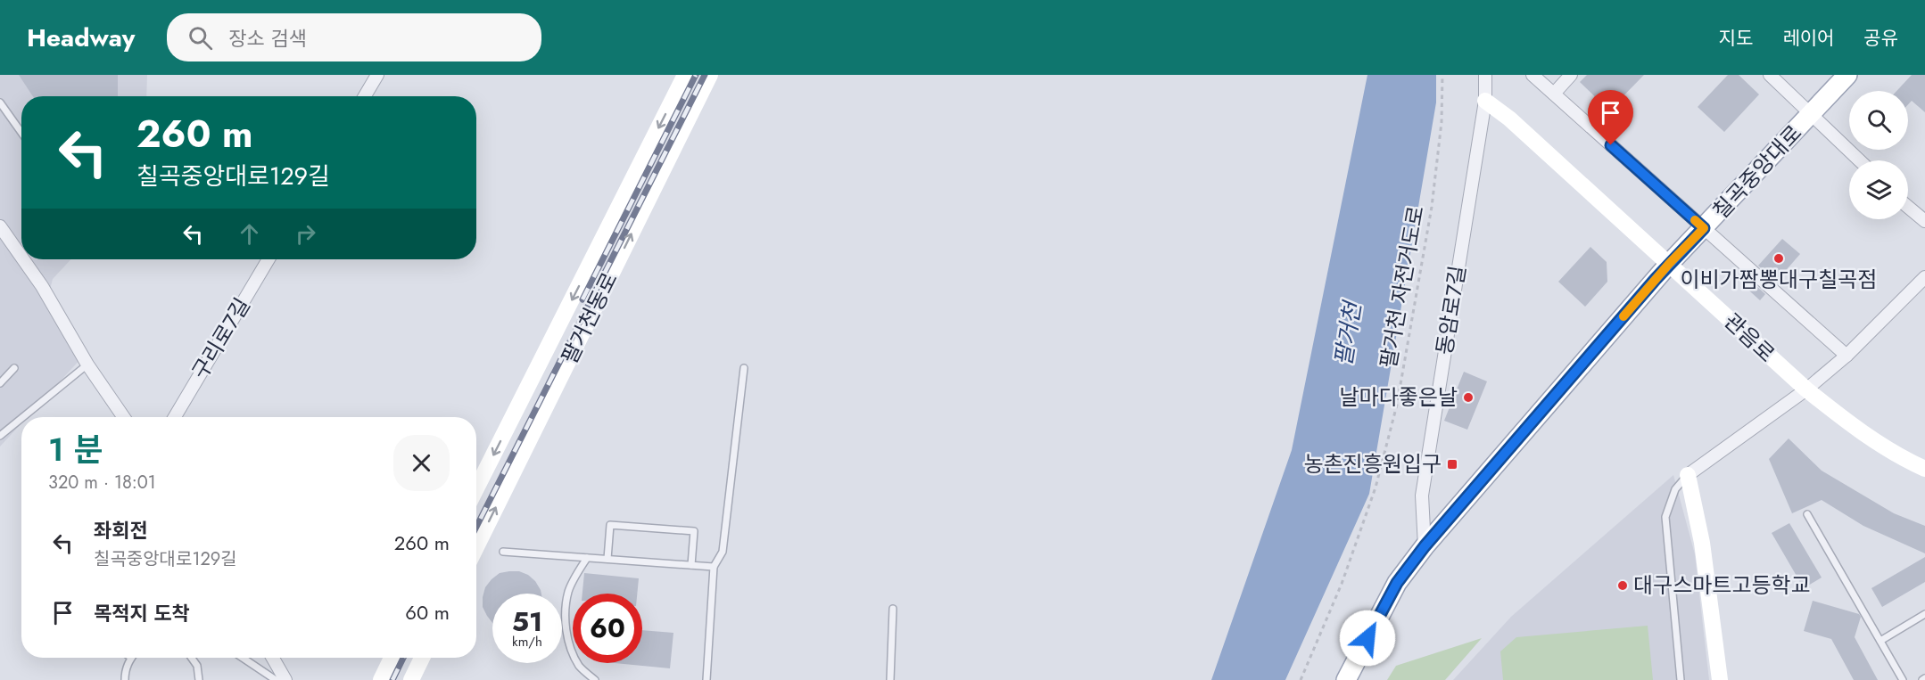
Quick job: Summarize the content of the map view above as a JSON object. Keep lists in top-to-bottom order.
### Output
{
  "streets": {
    "main road": ["칠곡중앙대로"],
    "street": [
      "동암로7길",
      "팔거천동로",
      "관음로",
      "구리로7길"
    ],
    "path": ["팔거천 자전거도로"]
  },
  "crossings": [
    ["칠곡중앙대로", "동암로7길"],
    ["칠곡중앙대로", "관음로"],
    ["동암로7길", "관음로"]
  ],
  "water": ["팔거천"],
  "places": {
    "other": ["이비가짬뽕대구칠곡점", "날마다좋은날", "대구스마트고등학교"],
    "transit": ["농촌진흥원입구"]
  },
  "page": {
    "header": "Headway",
    "search": "장소 검색",
    "nav": ["지도", "레이어", "공유"],
    "turn": ["260 m", "칠곡중앙대로129길"],
    "heading": ["1 분", "320 m · 18:01"],
    "list": [
      {
        "name": "좌회전",
        "note": "칠곡중앙대로129길",
        "value": "260 m"
      },
      {
        "name": "목적지 도착",
        "value": "60 m"
      }
    ],
    "speed": "51 km/h",
    "limit": "60"
  }
}
